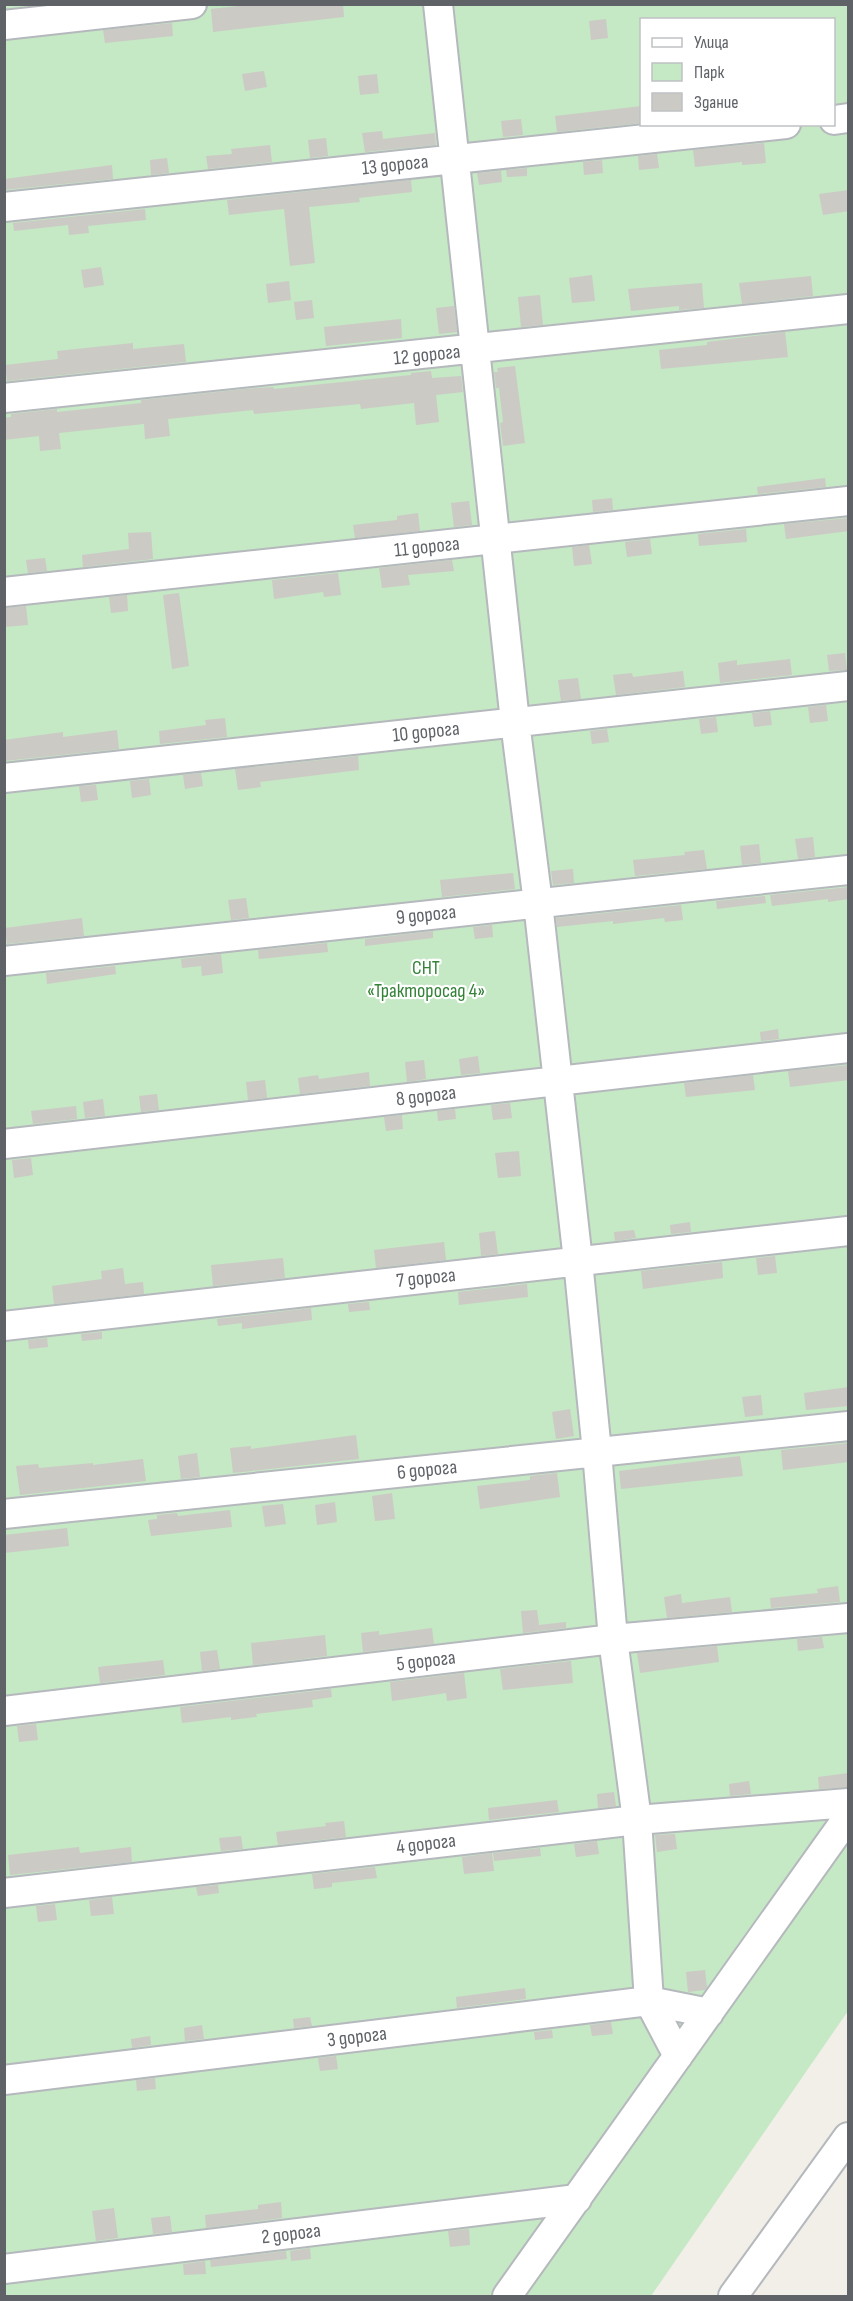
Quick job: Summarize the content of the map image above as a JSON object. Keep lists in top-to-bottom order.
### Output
{
  "streets": {
    "street": [
      "13 дорога",
      "12 дорога",
      "11 дорога",
      "10 дорога",
      "9 дорога",
      "8 дорога",
      "7 дорога",
      "6 дорога",
      "5 дорога",
      "4 дорога",
      "3 дорога",
      "2 дорога"
    ]
  },
  "parks": ["СНТ «Тракторосад 4»"],
  "legend": ["Улица", "Парк", "Здание"]
}
